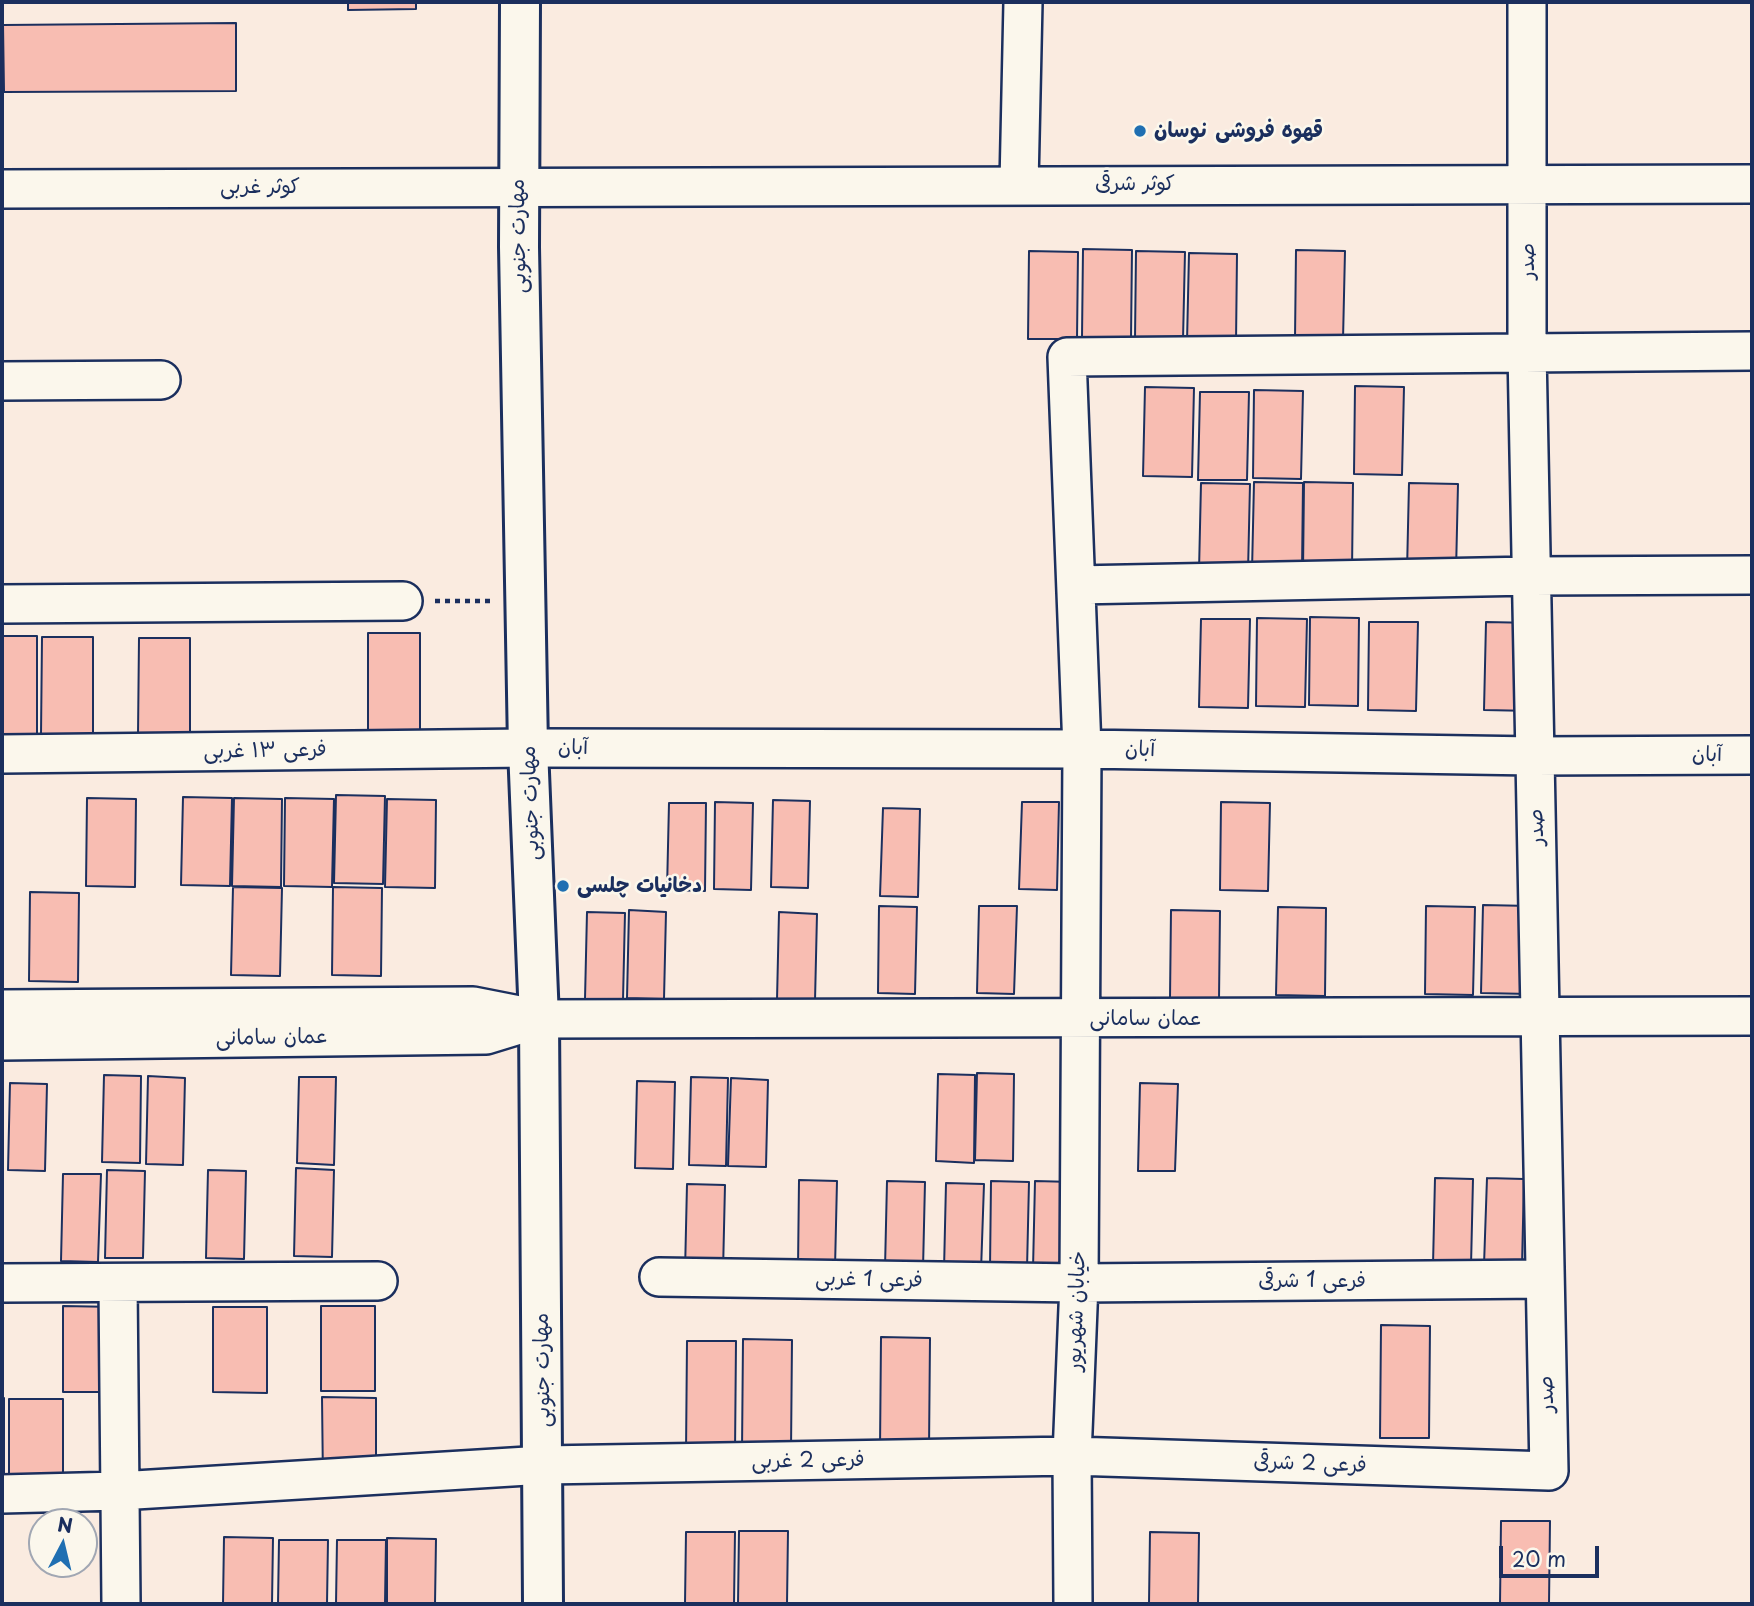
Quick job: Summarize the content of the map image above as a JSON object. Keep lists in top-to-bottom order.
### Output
{
  "streets": {
    "main road": ["مهارت جنوبی"],
    "street": [
      "کوثر شرقی",
      "کوثر غربی",
      "صدر",
      "آبان",
      "فرعی ۱۳ غربی",
      "عمان سامانی",
      "فرعی 1 غربی",
      "فرعی 1 شرقی",
      "خیابان شهریور",
      "فرعی 2 غربی",
      "فرعی 2 شرقی"
    ]
  },
  "crossings": [
    ["کوثر شرقی", "کوثر غربی"],
    ["کوثر شرقی", "مهارت جنوبی"],
    ["کوثر شرقی", "صدر"],
    ["کوثر غربی", "مهارت جنوبی"],
    ["مهارت جنوبی", "آبان"],
    ["مهارت جنوبی", "فرعی ۱۳ غربی"],
    ["مهارت جنوبی", "عمان سامانی"],
    ["مهارت جنوبی", "فرعی 2 غربی"],
    ["صدر", "آبان"],
    ["صدر", "عمان سامانی"],
    ["صدر", "فرعی 1 شرقی"],
    ["صدر", "خیابان شهریور"],
    ["صدر", "فرعی 2 شرقی"],
    ["آبان", "فرعی ۱۳ غربی"],
    ["آبان", "خیابان شهریور"],
    ["عمان سامانی", "خیابان شهریور"],
    ["فرعی 1 غربی", "فرعی 1 شرقی"],
    ["فرعی 1 غربی", "خیابان شهریور"],
    ["فرعی 1 شرقی", "خیابان شهریور"],
    ["خیابان شهریور", "فرعی 2 غربی"],
    ["خیابان شهریور", "فرعی 2 شرقی"],
    ["فرعی 2 غربی", "فرعی 2 شرقی"]
  ],
  "places": ["قهوه فروشی نوسان", "دخانیات چلسی"],
  "scale_bar": "20 m",
  "north": "top"
}
